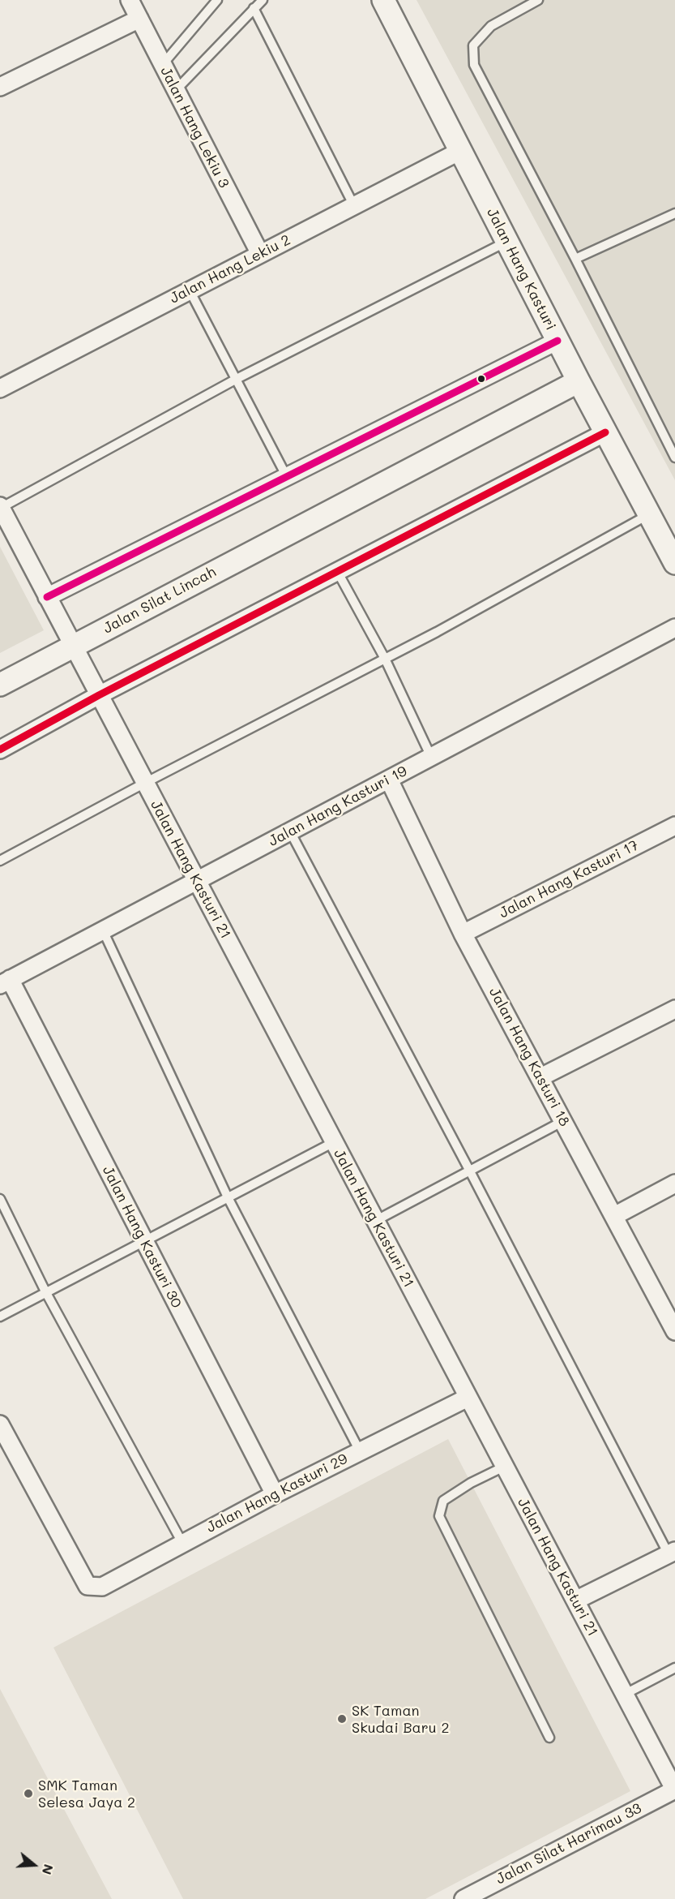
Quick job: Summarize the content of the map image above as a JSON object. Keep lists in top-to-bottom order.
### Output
{
  "streets": {
    "street": [
      "Jalan Hang Lekiu 3",
      "Jalan Hang Lekiu 2",
      "Jalan Hang Kasturi",
      "Jalan Silat Lincah",
      "Jalan Hang Kasturi 19",
      "Jalan Hang Kasturi 21",
      "Jalan Hang Kasturi 17",
      "Jalan Hang Kasturi 18",
      "Jalan Hang Kasturi 30",
      "Jalan Hang Kasturi 29",
      "Jalan Silat Harimau 33"
    ]
  },
  "crossings": [
    ["Jalan Hang Lekiu 3", "Jalan Hang Lekiu 2"],
    ["Jalan Hang Lekiu 2", "Jalan Hang Kasturi"],
    ["Jalan Hang Kasturi", "Jalan Silat Lincah"],
    ["Jalan Silat Lincah", "Jalan Hang Kasturi 21"],
    ["Jalan Hang Kasturi 19", "Jalan Hang Kasturi 21"],
    ["Jalan Hang Kasturi 19", "Jalan Hang Kasturi 18"],
    ["Jalan Hang Kasturi 19", "Jalan Hang Kasturi 30"],
    ["Jalan Hang Kasturi 21", "Jalan Hang Kasturi 29"],
    ["Jalan Hang Kasturi 21", "Jalan Silat Harimau 33"],
    ["Jalan Hang Kasturi 17", "Jalan Hang Kasturi 18"],
    ["Jalan Hang Kasturi 30", "Jalan Hang Kasturi 29"]
  ],
  "places": ["SK Taman Skudai Baru 2", "SMK Taman Selesa Jaya 2"],
  "north": "right"
}
